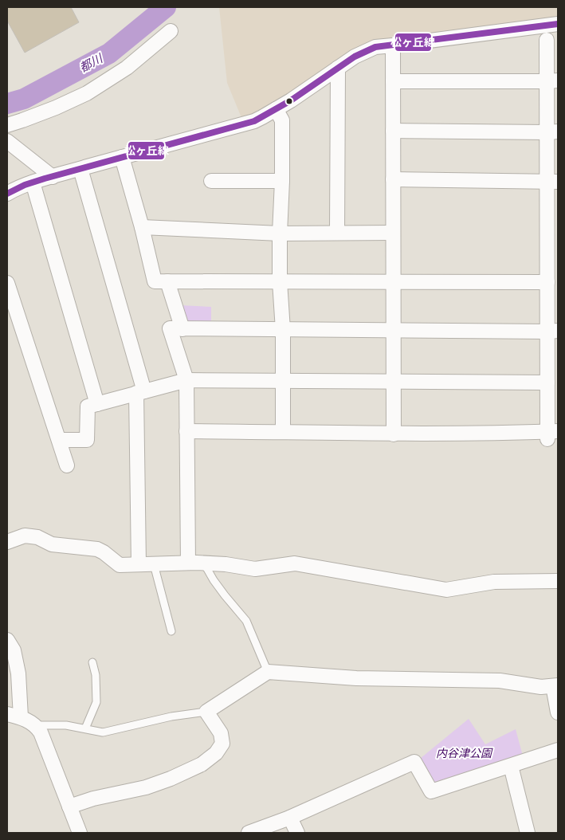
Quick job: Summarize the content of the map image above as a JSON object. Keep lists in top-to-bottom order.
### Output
{
  "water": ["都川"],
  "parks": ["内谷津公園"],
  "lines": ["transit line 松ヶ丘線"]
}
